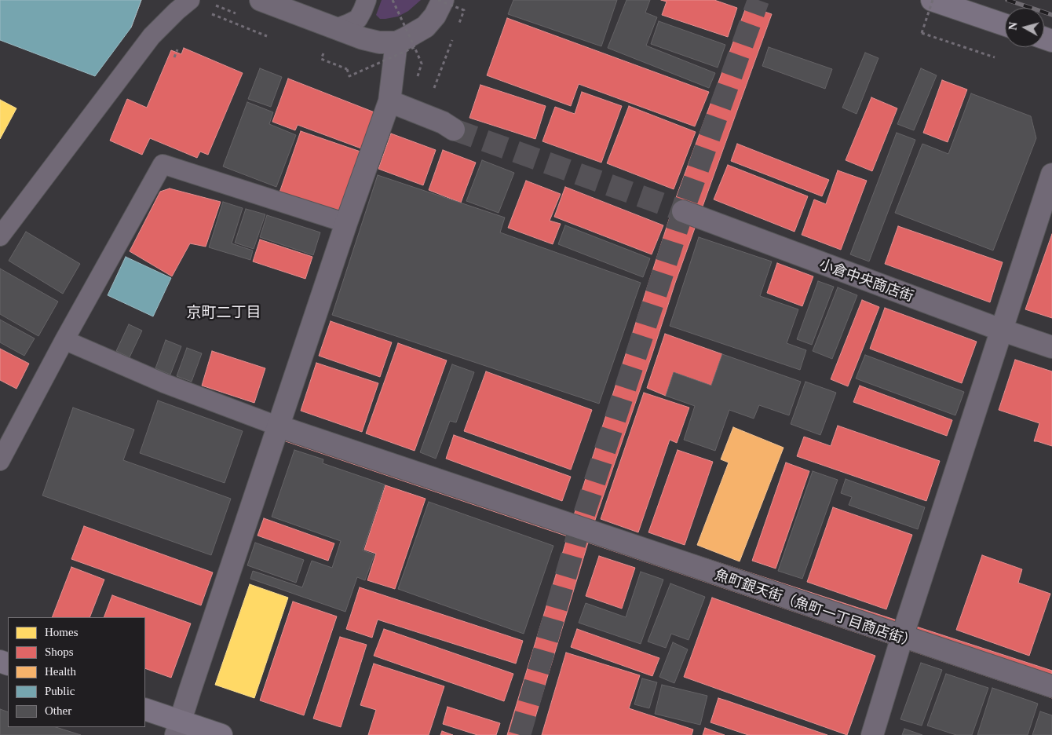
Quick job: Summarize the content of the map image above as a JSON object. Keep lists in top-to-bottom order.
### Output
{
  "streets": {
    "street": ["小倉中央商店街", "魚町銀天街（魚町一丁目商店街）"]
  },
  "districts": ["京町二丁目"],
  "legend": [
    "Homes",
    "Shops",
    "Health",
    "Public",
    "Other"
  ],
  "north": "left"
}
